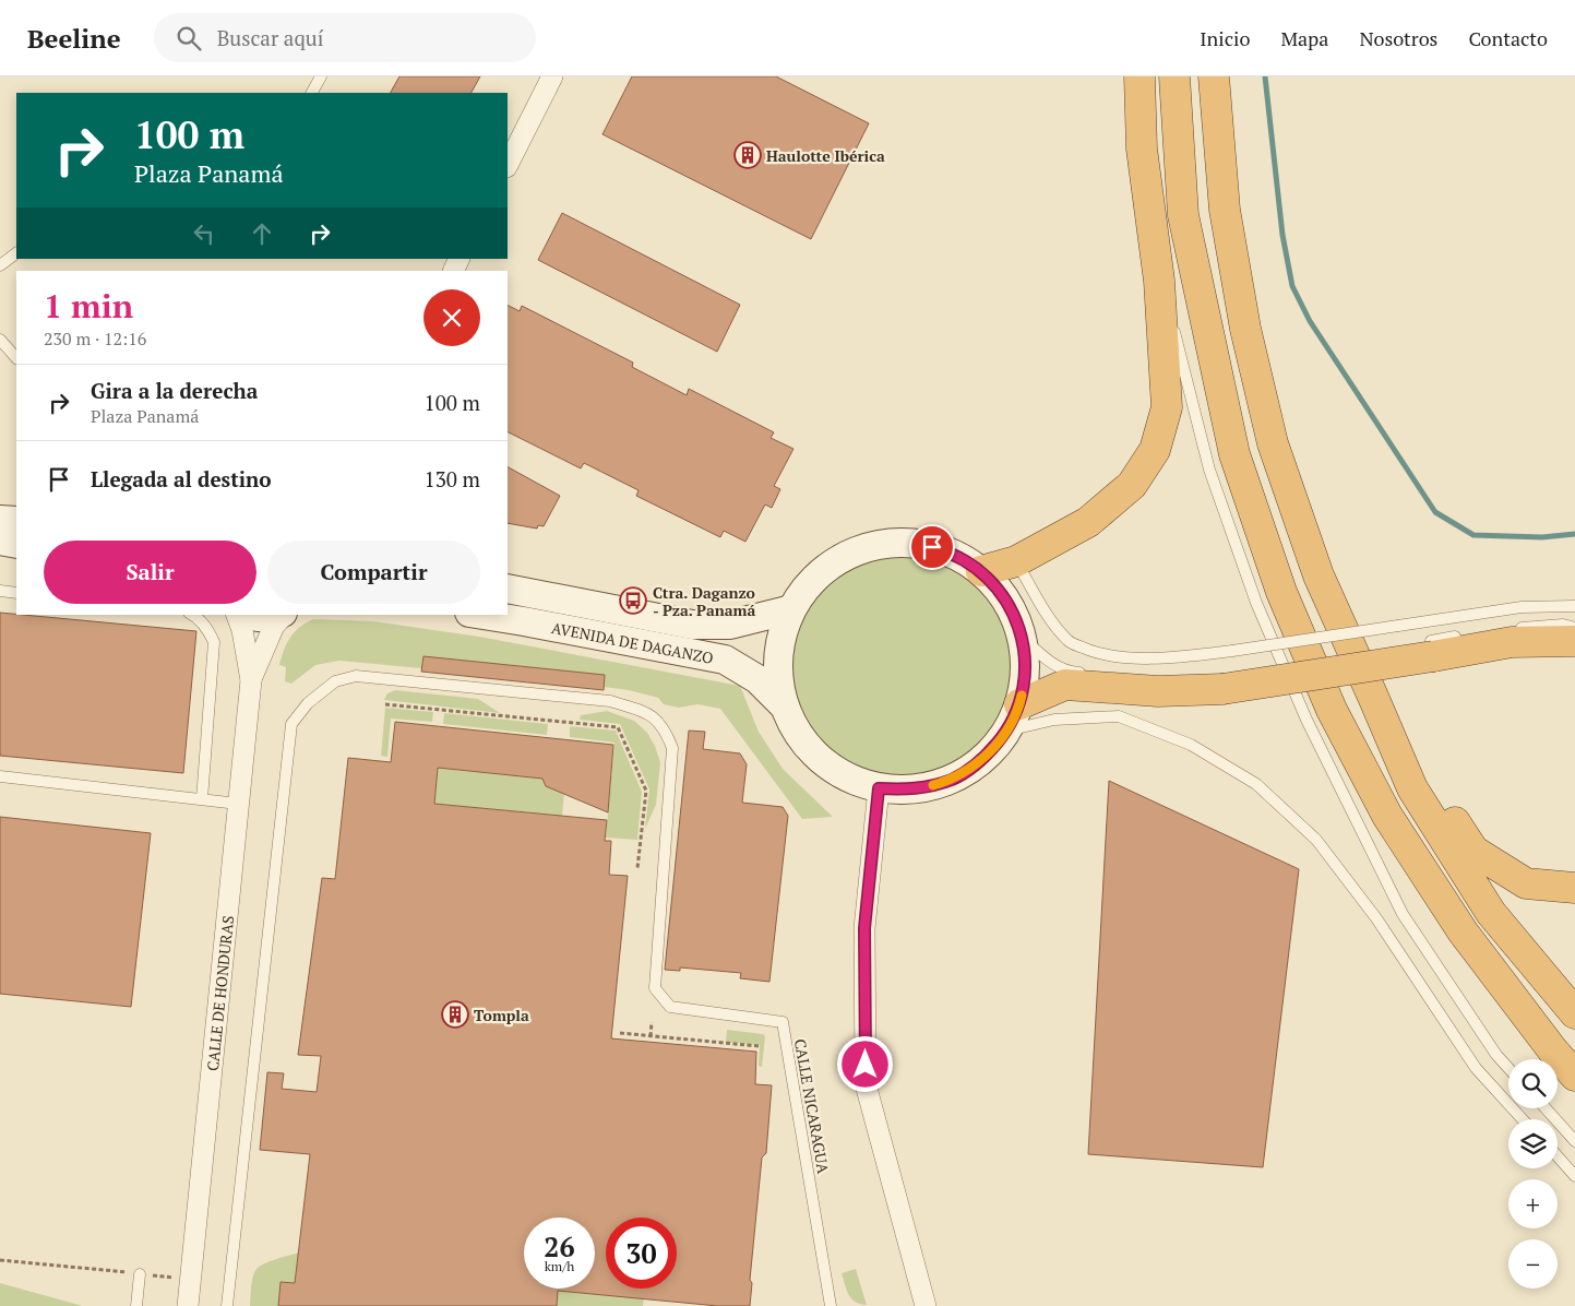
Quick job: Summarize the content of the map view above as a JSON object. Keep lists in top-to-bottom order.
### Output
{
  "streets": {
    "main road": ["AVENIDA DE DAGANZO"],
    "street": ["CALLE DE HONDURAS"],
    "lane": ["CALLE NICARAGUA"]
  },
  "places": {
    "building": ["Haulotte Ibérica", "Tompla"],
    "bus stop": ["Ctra. Daganzo - Pza. Panamá"]
  },
  "page": {
    "header": "Beeline",
    "search": "Buscar aquí",
    "nav": [
      "Inicio",
      "Mapa",
      "Nosotros",
      "Contacto"
    ],
    "turn": ["100 m", "Plaza Panamá"],
    "heading": ["1 min", "230 m · 12:16"],
    "list": [
      {
        "name": "Gira a la derecha",
        "note": "Plaza Panamá",
        "value": "100 m"
      },
      {
        "name": "Llegada al destino",
        "value": "130 m"
      }
    ],
    "buttons": ["Salir", "Compartir"],
    "map_buttons": ["+", "−"],
    "speed": "26 km/h",
    "limit": "30"
  }
}
